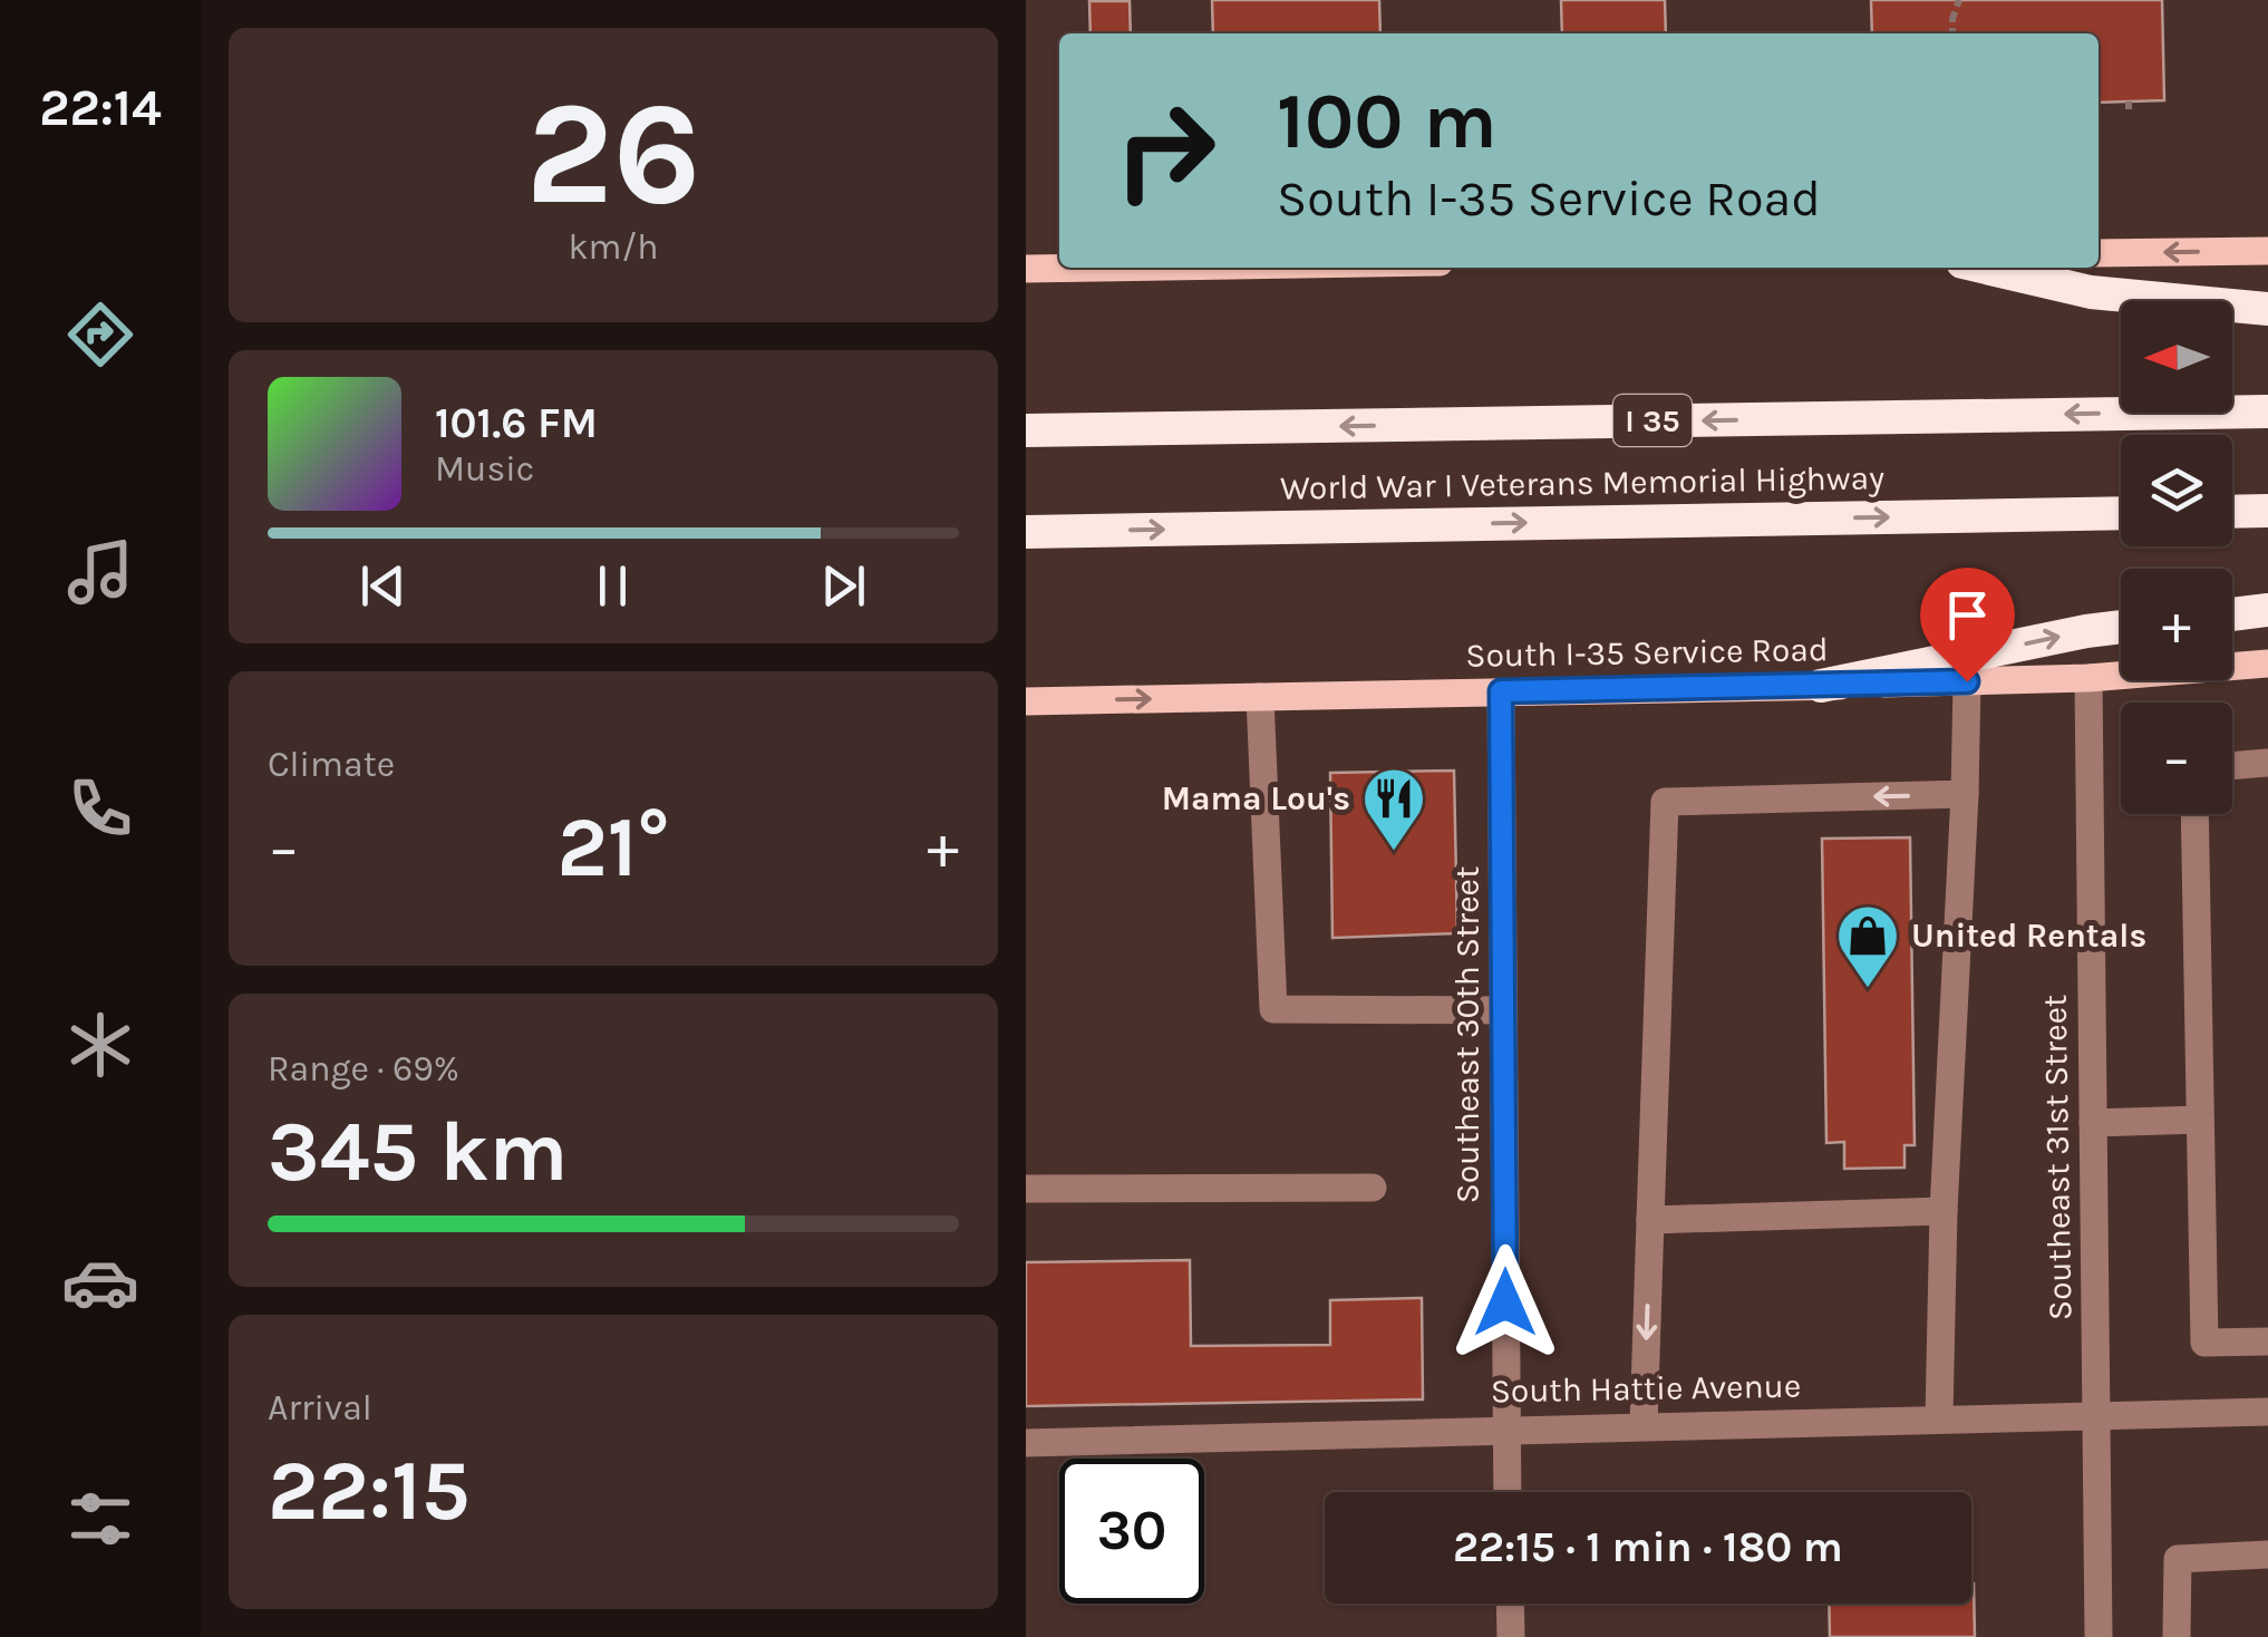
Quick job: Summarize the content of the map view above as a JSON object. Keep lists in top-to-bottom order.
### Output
{
  "streets": {
    "highway": ["I 35", "World War I Veterans Memorial Highway"],
    "main road": ["South I-35 Service Road"],
    "street": ["Southeast 30th Street", "Southeast 31st Street", "South Hattie Avenue"]
  },
  "crossings": [
    ["South I-35 Service Road", "Southeast 30th Street"],
    ["South I-35 Service Road", "Southeast 31st Street"],
    ["Southeast 30th Street", "South Hattie Avenue"],
    ["Southeast 31st Street", "South Hattie Avenue"]
  ],
  "places": {
    "restaurant": ["Mama Lou's"],
    "shop": ["United Rentals"]
  },
  "north": "left",
  "page": {
    "tabs": "22:14",
    "tile": [
      ["26", "km/h"],
      "Climate",
      ["Range · 69%", "345 km"],
      ["Arrival", "22:15"]
    ],
    "turn": ["100 m", "South I-35 Service Road"],
    "map_buttons": ["+", "−"],
    "song": ["101.6 FM", "Music"],
    "heat": ["−", "21°", "+"],
    "limit": "30",
    "trip": "22:15 · 1 min · 180 m"
  }
}
